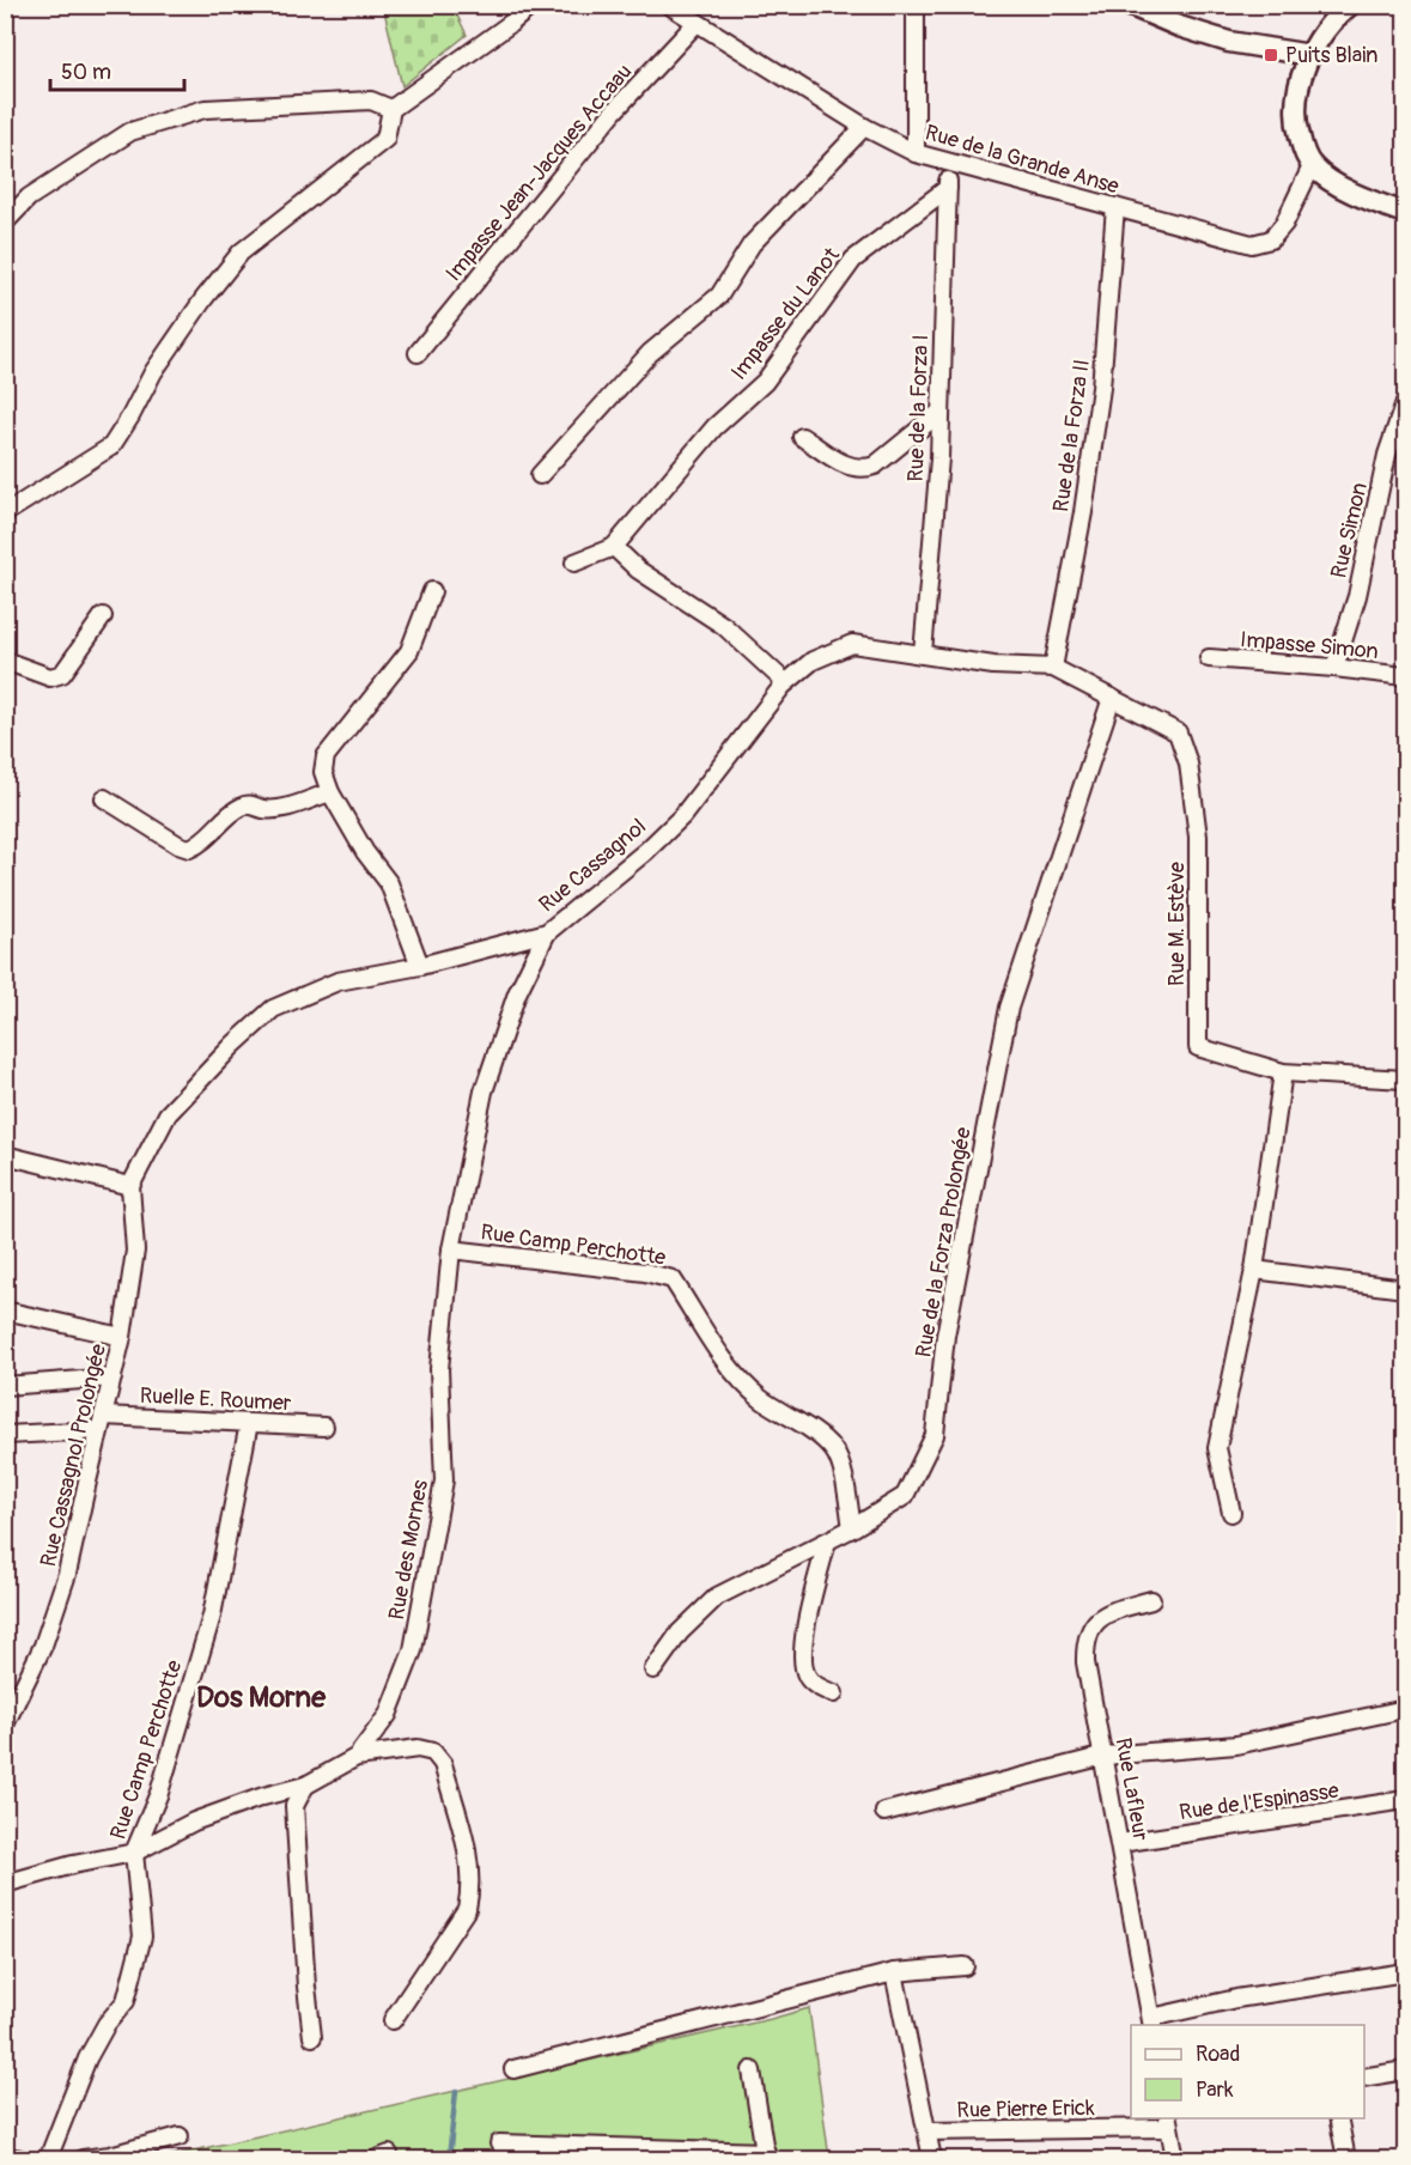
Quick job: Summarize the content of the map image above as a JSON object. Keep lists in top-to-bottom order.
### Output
{
  "streets": {
    "street": [
      "Rue de la Grande Anse",
      "Impasse Jean-Jacques Accaau",
      "Impasse du Lanot",
      "Rue de la Forza I",
      "Rue de la Forza II",
      "Rue Simon",
      "Impasse Simon",
      "Rue Cassagnol",
      "Rue M. Estève",
      "Rue de la Forza Prolongée",
      "Rue Camp Perchotte",
      "Ruelle E. Roumer",
      "Rue Cassagnol Prolongée",
      "Rue des Mornes",
      "Rue Lafleur",
      "Rue de l'Espinasse",
      "Rue Pierre Erick"
    ]
  },
  "crossings": [
    ["Rue de la Grande Anse", "Impasse Jean-Jacques Accaau"],
    ["Rue de la Grande Anse", "Rue de la Forza I"],
    ["Rue de la Grande Anse", "Rue de la Forza II"],
    ["Impasse du Lanot", "Rue de la Forza I"],
    ["Rue de la Forza I", "Rue Cassagnol"],
    ["Rue de la Forza II", "Rue Cassagnol"],
    ["Rue de la Forza II", "Rue M. Estève"],
    ["Rue Simon", "Impasse Simon"],
    ["Rue Cassagnol", "Rue M. Estève"],
    ["Rue Cassagnol", "Rue Cassagnol Prolongée"],
    ["Rue Cassagnol", "Rue des Mornes"],
    ["Rue M. Estève", "Rue de la Forza Prolongée"],
    ["Rue de la Forza Prolongée", "Rue Camp Perchotte"],
    ["Rue Camp Perchotte", "Ruelle E. Roumer"],
    ["Rue Camp Perchotte", "Rue des Mornes"],
    ["Ruelle E. Roumer", "Rue Cassagnol Prolongée"],
    ["Rue Lafleur", "Rue de l'Espinasse"]
  ],
  "districts": ["Dos Morne"],
  "places": {
    "transit": ["Puits Blain"]
  },
  "legend": ["Road", "Park"],
  "scale_bar": "50 m"
}
